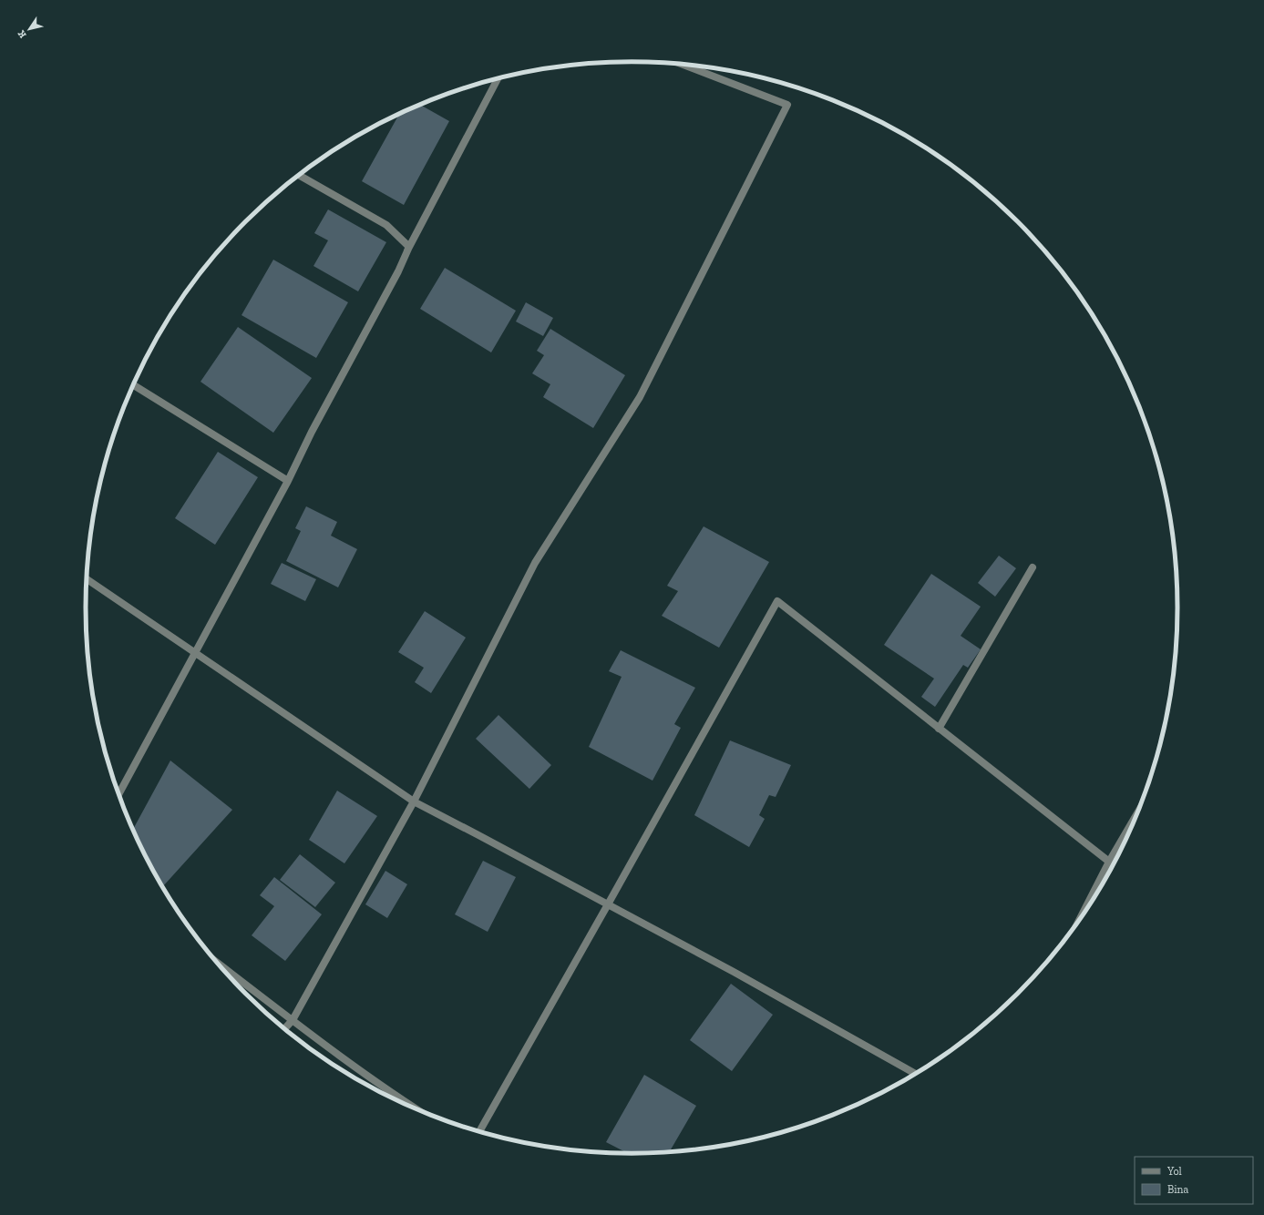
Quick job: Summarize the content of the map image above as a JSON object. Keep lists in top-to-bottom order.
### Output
{
  "legend": ["Yol", "Bina"],
  "north": "bottom left"
}
